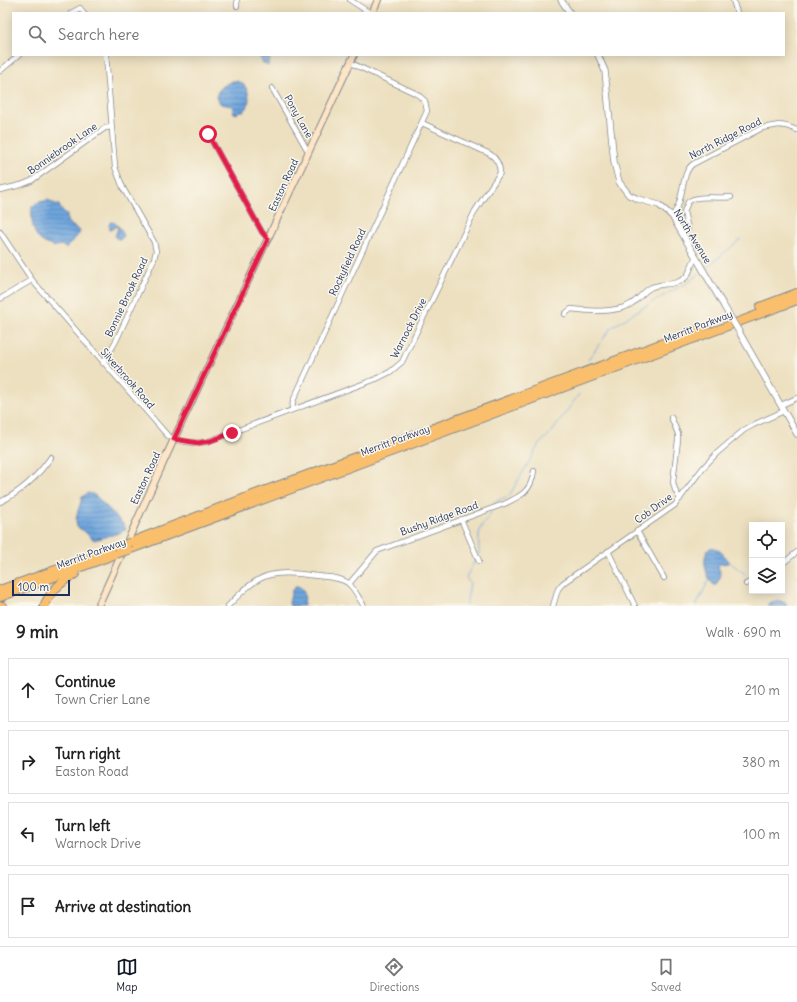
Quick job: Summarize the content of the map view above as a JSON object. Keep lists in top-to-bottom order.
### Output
{
  "streets": {
    "highway": ["Merritt Parkway"],
    "main road": ["Easton Road"],
    "street": [
      "Pony Lane",
      "North Ridge Road",
      "Bonniebrook Lane",
      "North Avenue",
      "Rockyfield Road",
      "Bonnie Brook Road",
      "Warnock Drive",
      "Silverbrook Road",
      "Cob Drive",
      "Bushy Ridge Road"
    ]
  },
  "crossings": [
    ["Pony Lane", "Easton Road"],
    ["North Ridge Road", "North Avenue"],
    ["Bonniebrook Lane", "Bonnie Brook Road"],
    ["Easton Road", "Rockyfield Road"],
    ["Easton Road", "Warnock Drive"],
    ["Easton Road", "Silverbrook Road"],
    ["North Avenue", "Cob Drive"],
    ["Rockyfield Road", "Warnock Drive"],
    ["Bonnie Brook Road", "Silverbrook Road"],
    ["Warnock Drive", "Silverbrook Road"]
  ],
  "scale_bar": "100 m",
  "page": {
    "search": "Search here",
    "scale": "100 m",
    "heading": ["9 min", "Walk · 690 m"],
    "list": [
      ["Continue", "Town Crier Lane", "210 m"],
      ["Turn right", "Easton Road", "380 m"],
      ["Turn left", "Warnock Drive", "100 m"],
      "Arrive at destination"
    ],
    "nav": ["Map", "Directions", "Saved"]
  }
}
